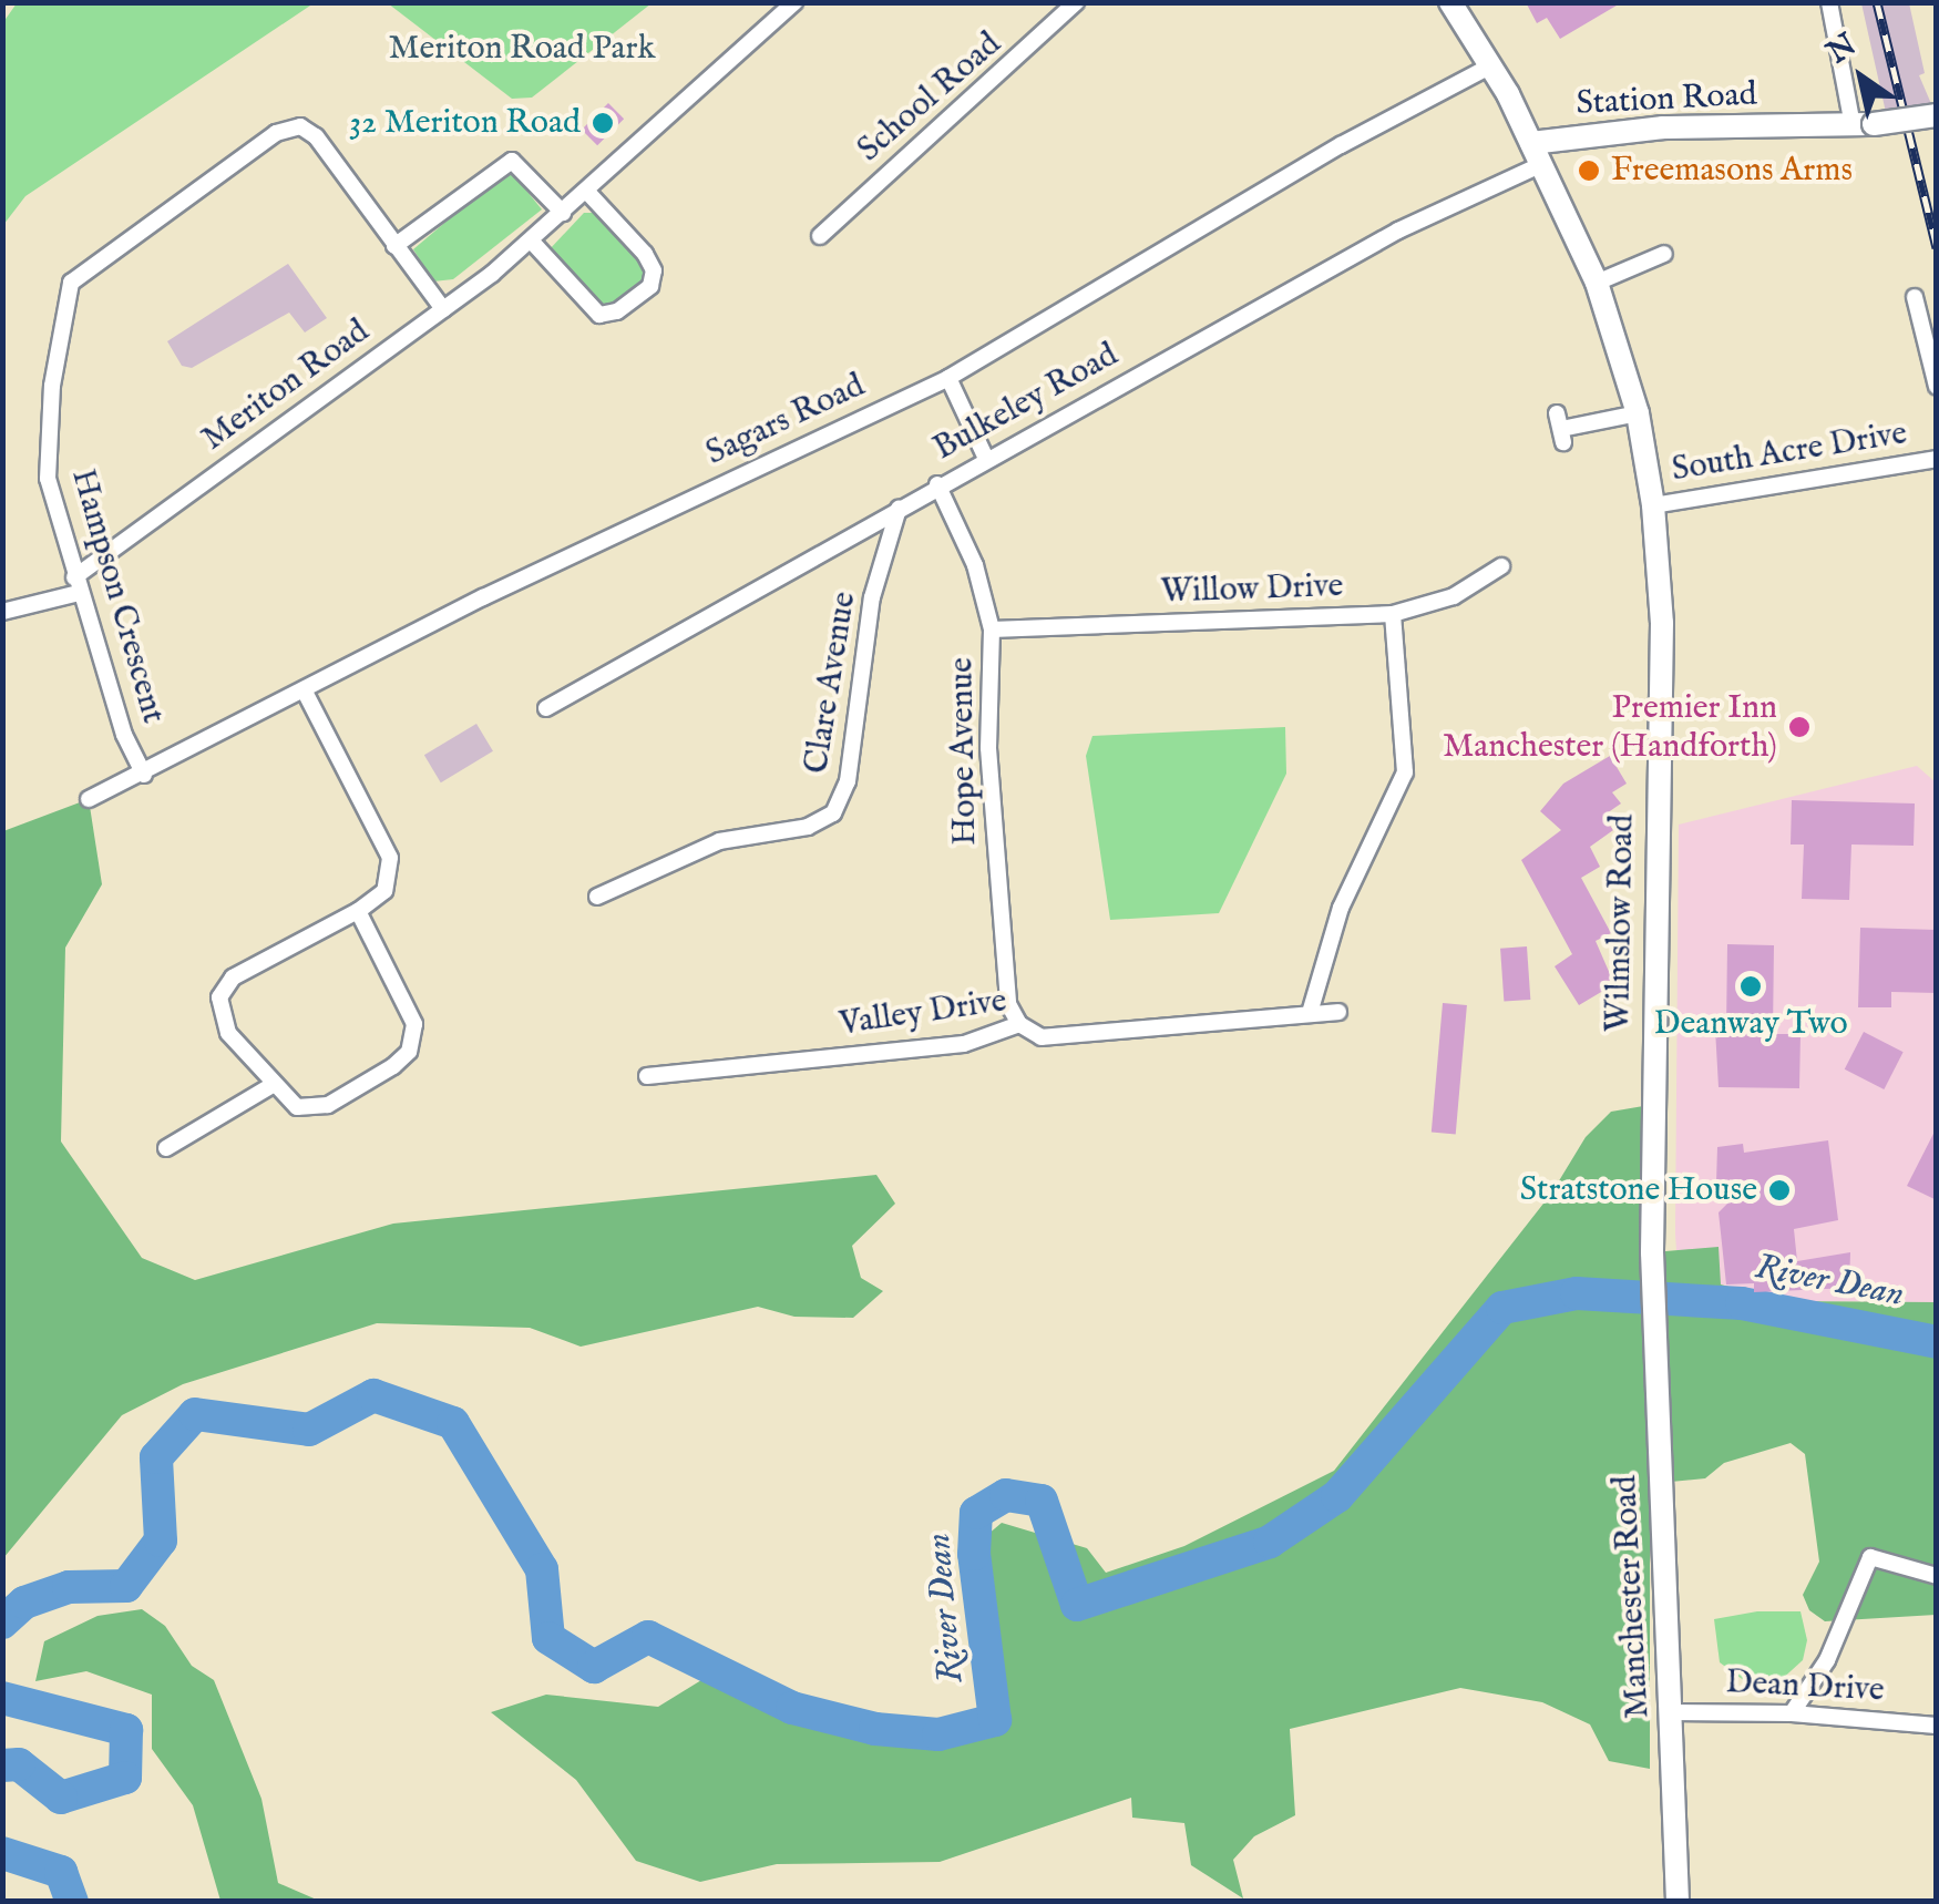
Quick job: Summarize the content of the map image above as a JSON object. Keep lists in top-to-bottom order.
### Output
{
  "streets": {
    "street": [
      "School Road",
      "Station Road",
      "Meriton Road",
      "Bulkeley Road",
      "Sagars Road",
      "South Acre Drive",
      "Willow Drive",
      "Hampson Crescent",
      "Clare Avenue",
      "Hope Avenue",
      "Wilmslow Road",
      "Valley Drive",
      "Manchester Road",
      "Dean Drive"
    ]
  },
  "crossings": [
    ["Station Road", "Bulkeley Road"],
    ["Station Road", "Wilmslow Road"],
    ["Meriton Road", "Hampson Crescent"],
    ["Bulkeley Road", "Clare Avenue"],
    ["Bulkeley Road", "Hope Avenue"],
    ["Bulkeley Road", "Wilmslow Road"],
    ["Sagars Road", "Hampson Crescent"],
    ["Sagars Road", "Wilmslow Road"],
    ["South Acre Drive", "Wilmslow Road"],
    ["Willow Drive", "Hope Avenue"],
    ["Hope Avenue", "Valley Drive"],
    ["Wilmslow Road", "Manchester Road"],
    ["Manchester Road", "Dean Drive"]
  ],
  "water": ["River Dean"],
  "parks": ["Meriton Road Park"],
  "places": [
    "32 Meriton Road",
    "Freemasons Arms",
    "Premier Inn Manchester (Handforth)",
    "Deanway Two",
    "Stratstone House"
  ],
  "north": "top left"
}
